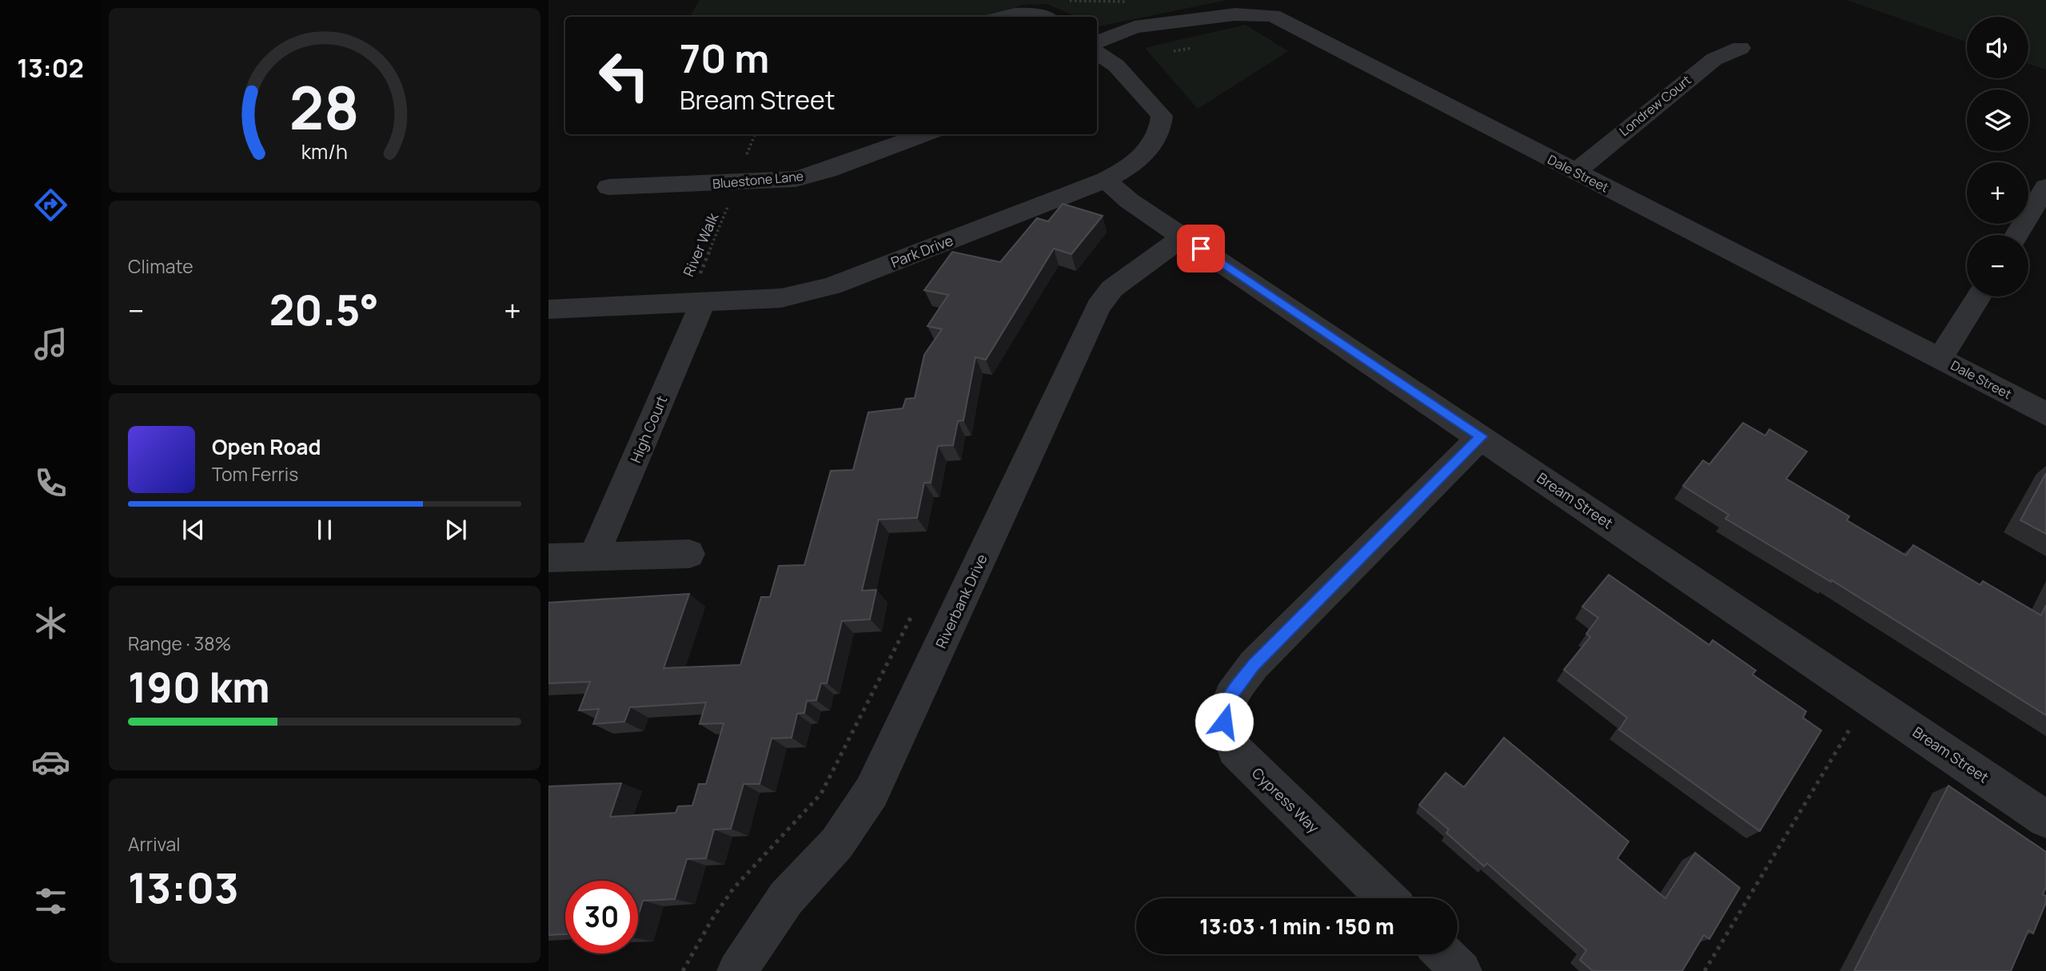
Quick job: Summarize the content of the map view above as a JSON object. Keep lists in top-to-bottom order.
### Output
{
  "streets": {
    "street": [
      "Londrew Court",
      "Dale Street",
      "Bluestone Lane",
      "Park Drive",
      "High Court",
      "Bream Street",
      "Riverbank Drive",
      "Cypress Way"
    ],
    "path": ["River Walk"]
  },
  "crossings": [
    ["Londrew Court", "Dale Street"],
    ["Bluestone Lane", "River Walk"],
    ["River Walk", "Park Drive"],
    ["River Walk", "High Court"],
    ["Park Drive", "High Court"],
    ["Park Drive", "Bream Street"],
    ["Bream Street", "Riverbank Drive"],
    ["Bream Street", "Cypress Way"]
  ],
  "page": {
    "tabs": "13:02",
    "map_buttons": ["+", "−"],
    "turn": ["70 m", "Bream Street"],
    "tile": [
      "Climate",
      ["Range · 38%", "190 km"],
      ["Arrival", "13:03"]
    ],
    "heat": ["−", "20.5°", "+"],
    "song": ["Open Road", "Tom Ferris"],
    "limit": "30",
    "trip": "13:03 · 1 min · 150 m",
    "gauge": ["28", "km/h"]
  }
}
